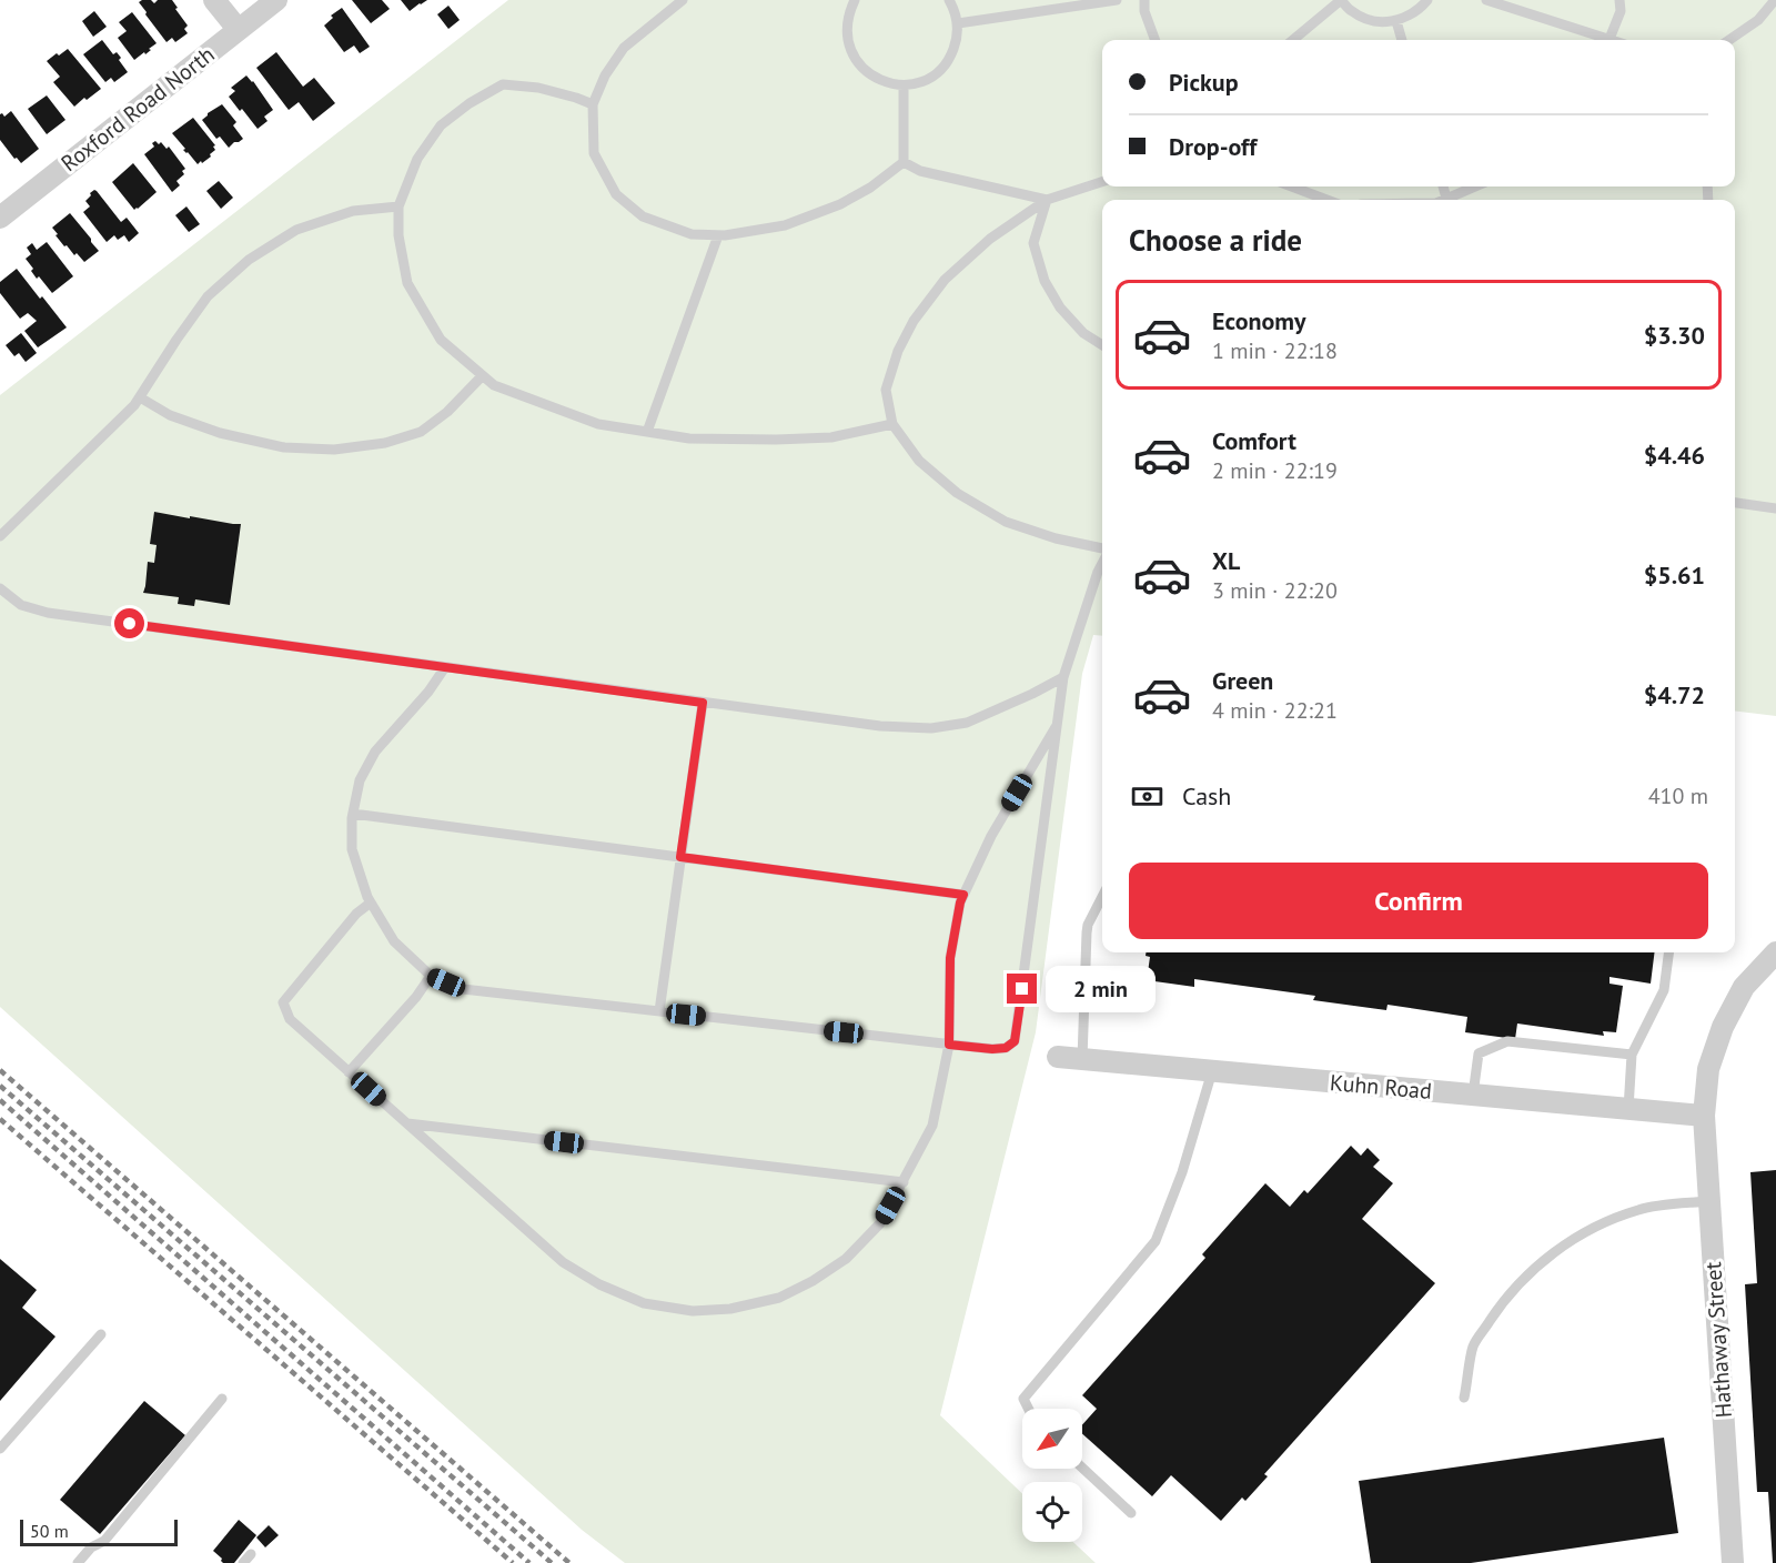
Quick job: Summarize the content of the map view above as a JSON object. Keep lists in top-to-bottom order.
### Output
{
  "streets": {
    "street": ["Roxford Road North", "Kuhn Road", "Hathaway Street"]
  },
  "crossings": [
    ["Kuhn Road", "Hathaway Street"]
  ],
  "scale_bar": "50 m",
  "north": "bottom left",
  "page": {
    "banner": ["Pickup", "Drop-off"],
    "heading": "Choose a ride",
    "list": [
      {
        "name": "Economy",
        "note": "1 min · 22:18",
        "value": "$3.30"
      },
      {
        "name": "Comfort",
        "note": "2 min · 22:19",
        "value": "$4.46"
      },
      {
        "name": "XL",
        "note": "3 min · 22:20",
        "value": "$5.61"
      },
      {
        "name": "Green",
        "note": "4 min · 22:21",
        "value": "$4.72"
      }
    ],
    "pay": ["Cash", "410 m"],
    "buttons": "Confirm",
    "bubble": "2 min",
    "scale": "50 m"
  }
}
